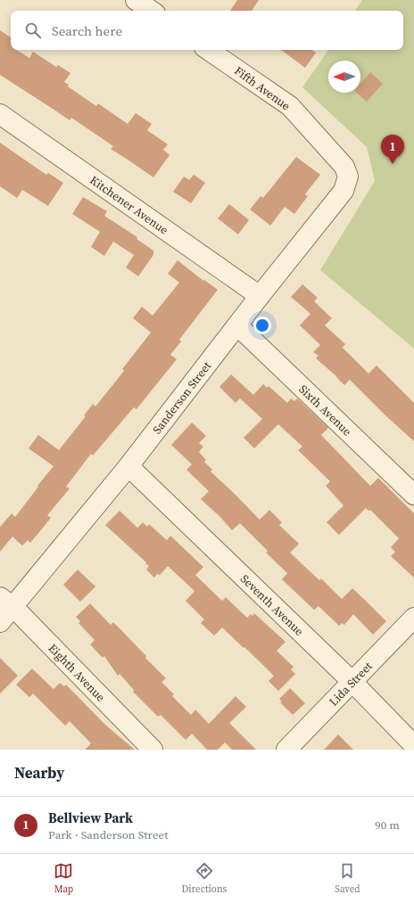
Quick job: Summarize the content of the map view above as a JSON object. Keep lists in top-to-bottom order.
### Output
{
  "streets": {
    "street": [
      "Fifth Avenue",
      "Kitchener Avenue",
      "Sanderson Street",
      "Sixth Avenue",
      "Seventh Avenue",
      "Eighth Avenue",
      "Lida Street"
    ]
  },
  "crossings": [
    ["Fifth Avenue", "Sanderson Street"],
    ["Kitchener Avenue", "Sanderson Street"],
    ["Sanderson Street", "Sixth Avenue"],
    ["Sanderson Street", "Seventh Avenue"],
    ["Sanderson Street", "Eighth Avenue"],
    ["Seventh Avenue", "Lida Street"]
  ],
  "north": "left",
  "page": {
    "search": "Search here",
    "pins": "1",
    "heading": "Nearby",
    "list": [
      {
        "mark": "1",
        "name": "Bellview Park",
        "note": "Park · Sanderson Street",
        "value": "90 m"
      }
    ],
    "nav": ["Map", "Directions", "Saved"]
  }
}
